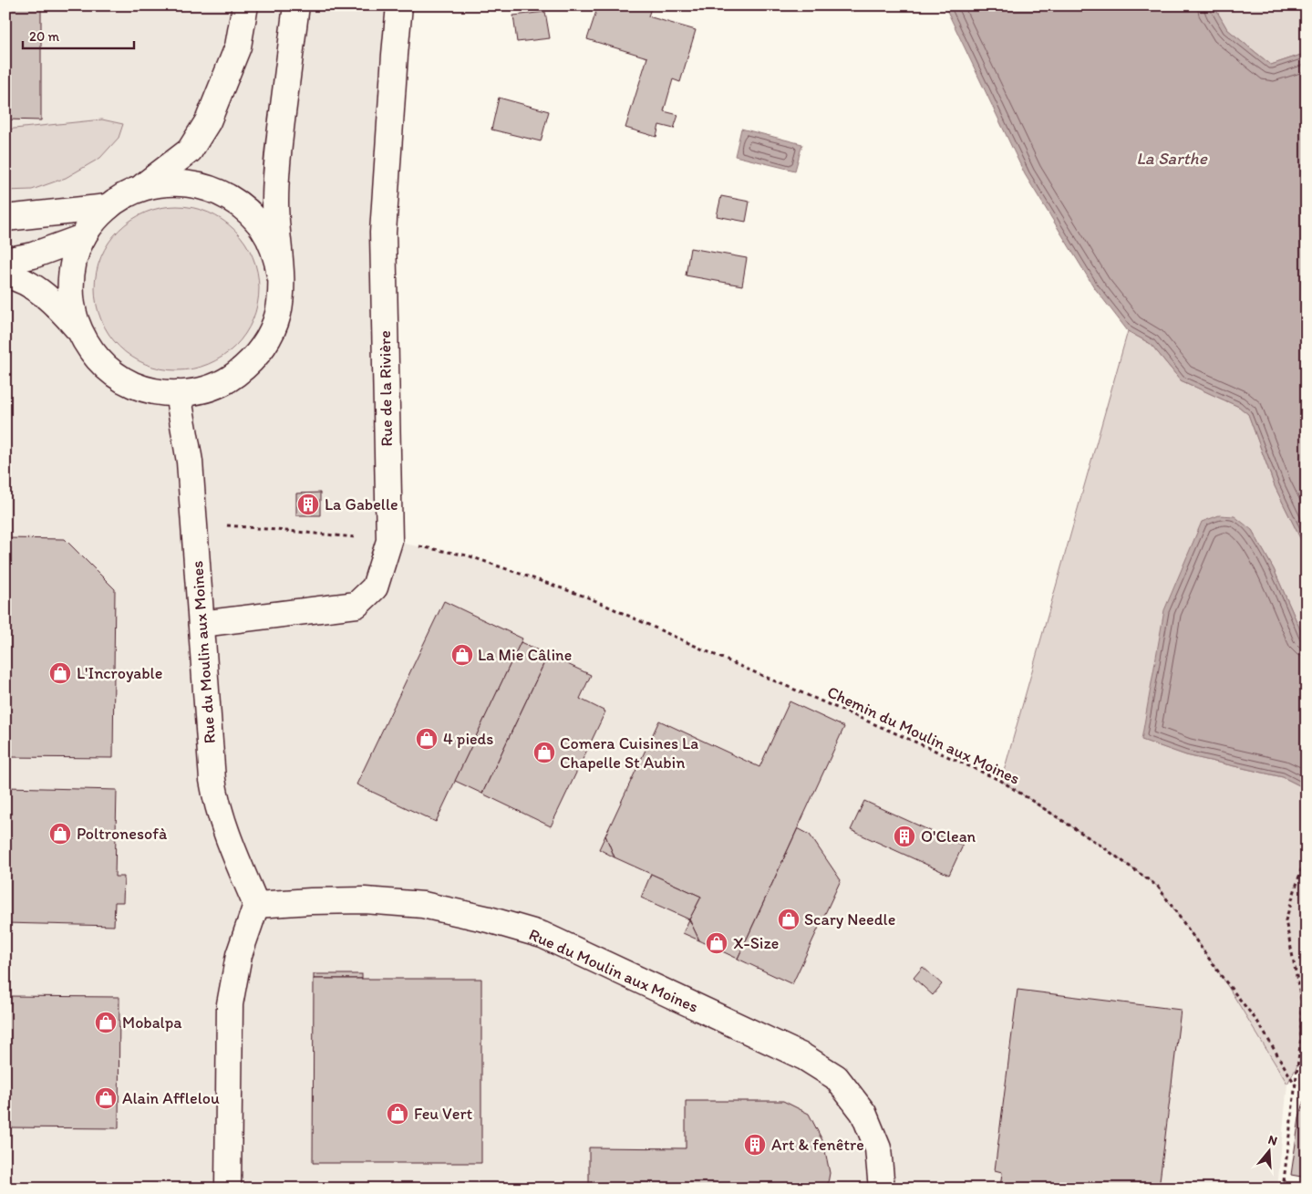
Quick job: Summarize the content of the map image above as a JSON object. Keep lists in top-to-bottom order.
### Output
{
  "streets": {
    "main road": ["Rue de la Rivière", "Rue du Moulin aux Moines"],
    "path": ["Chemin du Moulin aux Moines"]
  },
  "crossings": [
    ["Rue de la Rivière", "Rue du Moulin aux Moines"],
    ["Rue de la Rivière", "Chemin du Moulin aux Moines"],
    ["Rue du Moulin aux Moines", "Chemin du Moulin aux Moines"]
  ],
  "water": ["La Sarthe"],
  "places": {
    "building": ["La Gabelle", "O'Clean", "Art & fenêtre"],
    "shop": [
      "La Mie Câline",
      "L'Incroyable",
      "4 pieds",
      "Comera Cuisines La Chapelle St Aubin",
      "Poltronesofà",
      "Scary Needle",
      "X-Size",
      "Mobalpa",
      "Alain Afflelou",
      "Feu Vert"
    ]
  },
  "scale_bar": "20 m",
  "north": "top"
}
